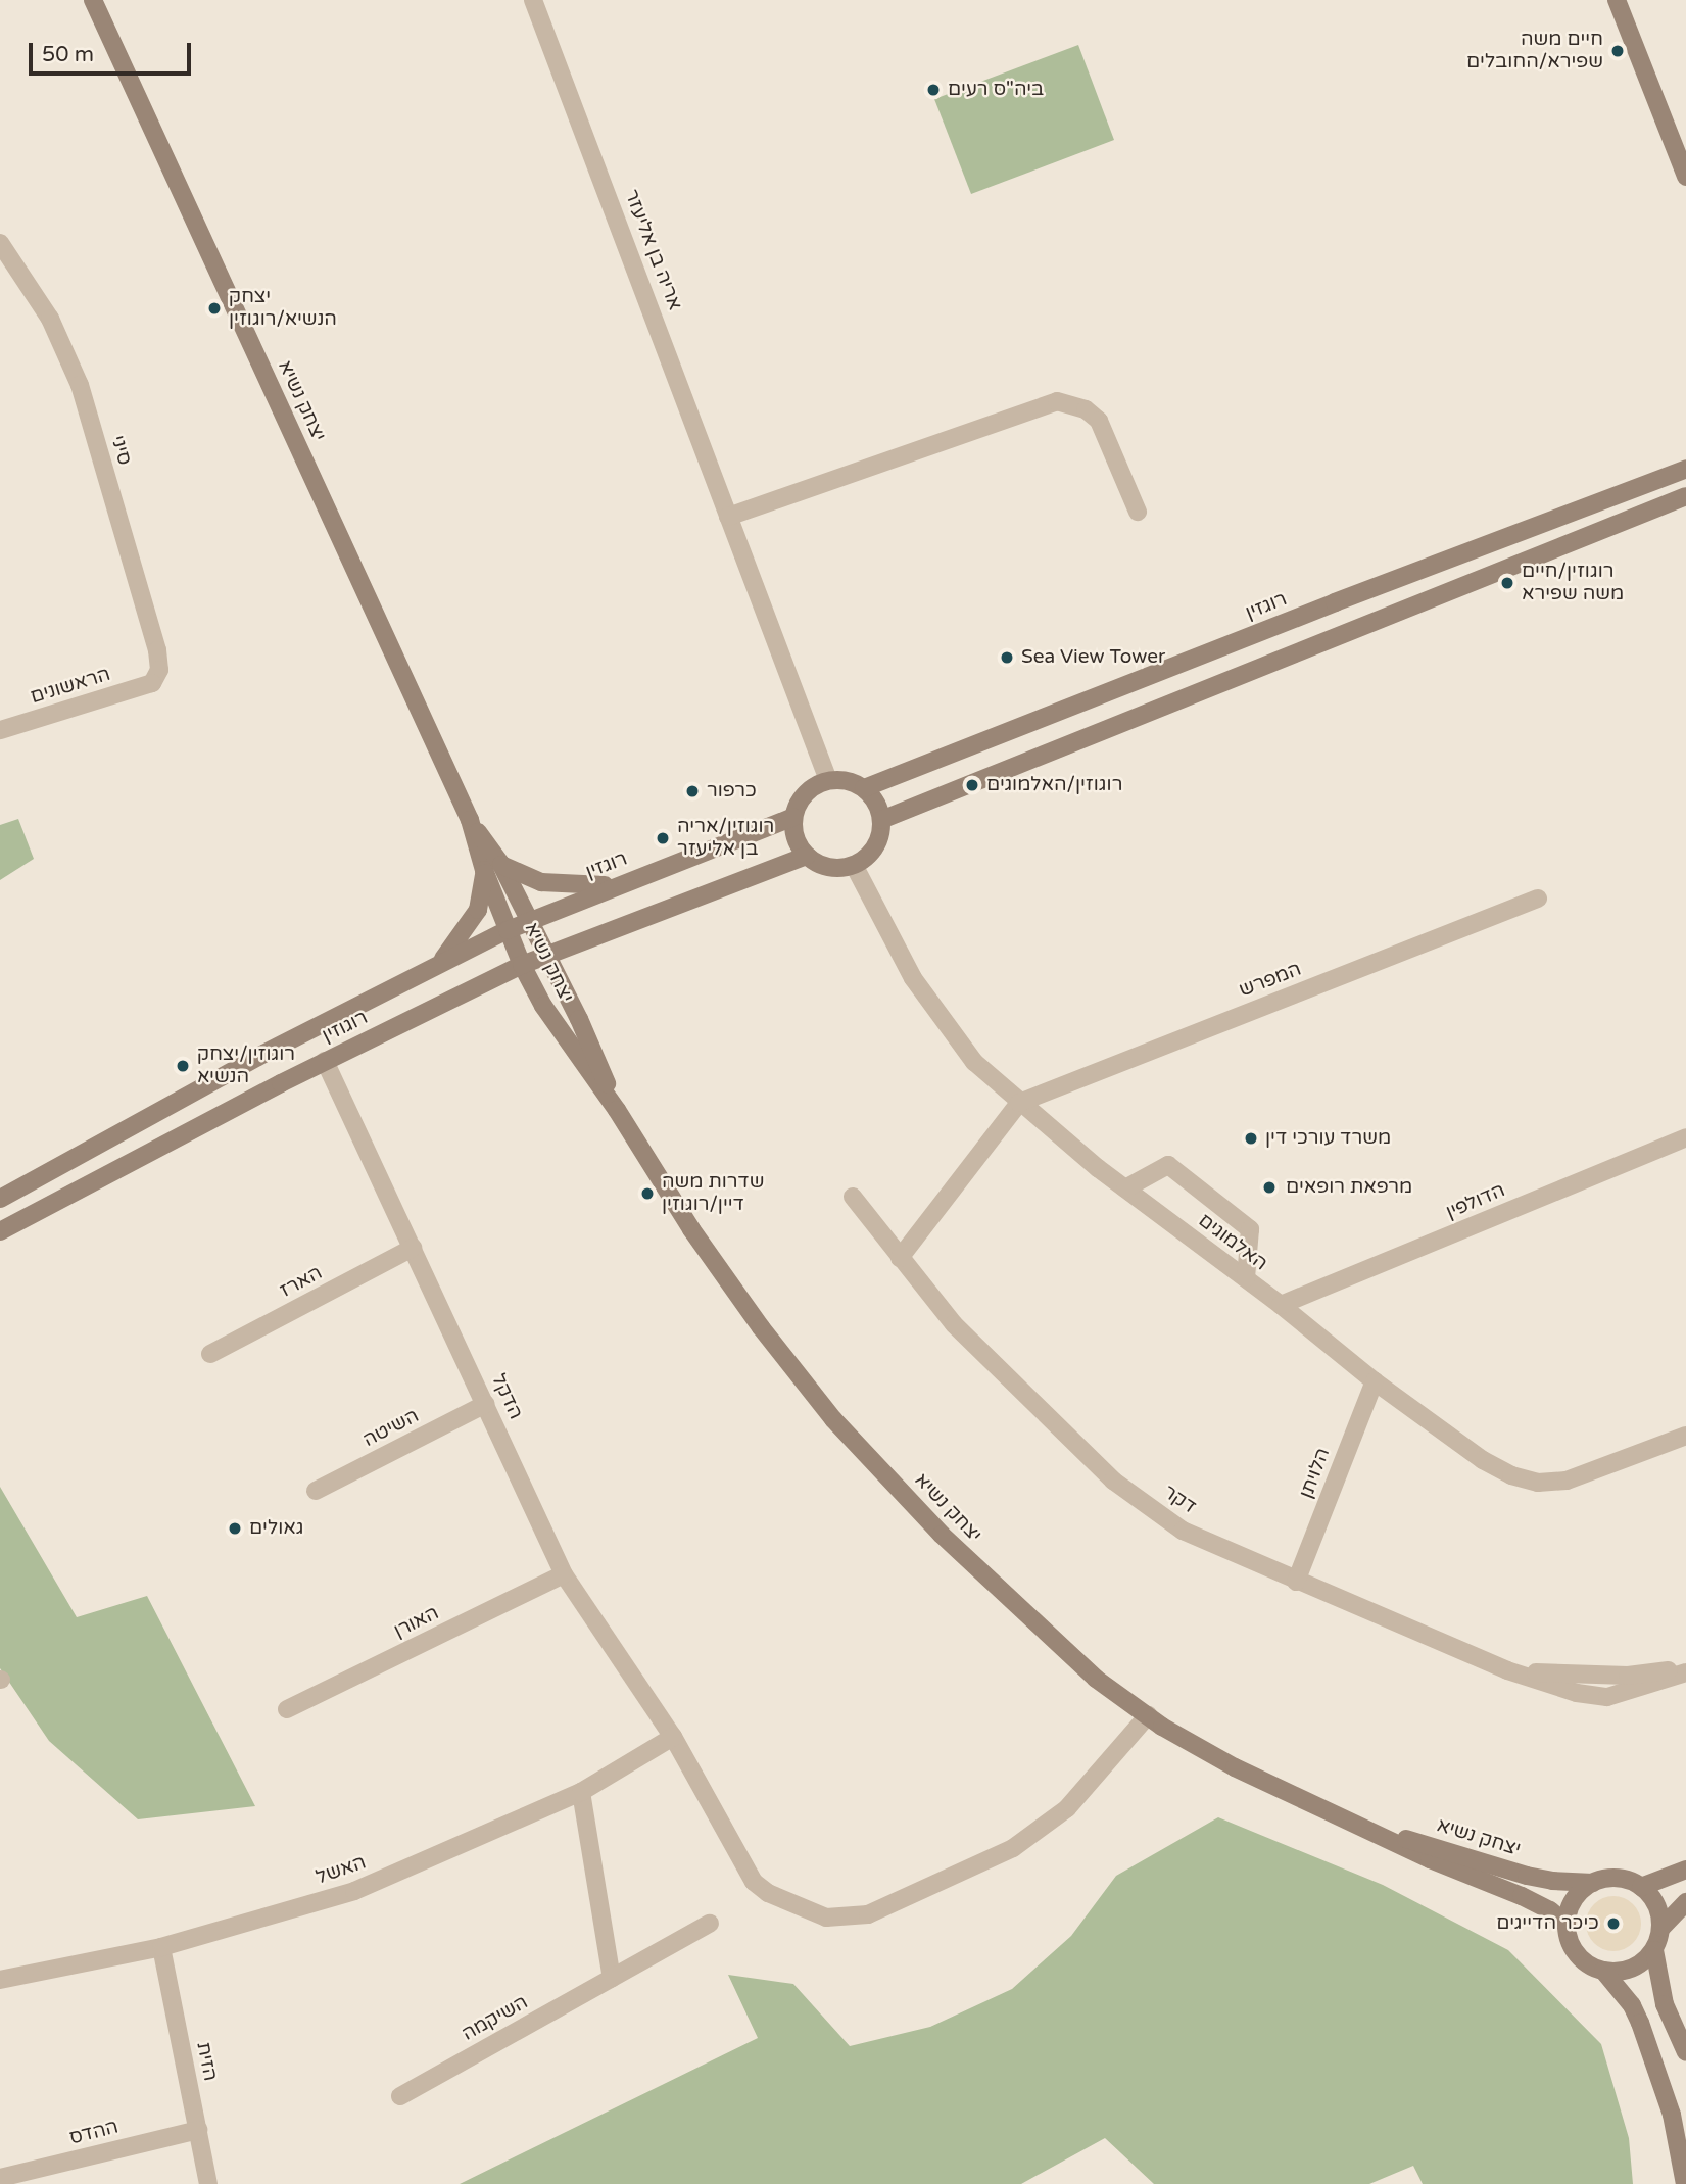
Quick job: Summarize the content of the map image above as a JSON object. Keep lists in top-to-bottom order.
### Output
{
  "streets": {
    "main road": ["יצחק נשיא", "רוגזין", "רוגוזין"],
    "street": [
      "אריה בן אליעזר",
      "סיני",
      "הראשונים",
      "המפרש",
      "הדולפין",
      "האלמוגים",
      "הארז",
      "הדקל",
      "השיטה",
      "הלויתן",
      "דקר",
      "האורן",
      "האשל",
      "השיקמה",
      "הזית",
      "ההדס"
    ]
  },
  "crossings": [
    ["אריה בן אליעזר", "רוגזין"],
    ["אריה בן אליעזר", "האלמוגים"],
    ["יצחק נשיא", "רוגזין"],
    ["יצחק נשיא", "רוגוזין"],
    ["יצחק נשיא", "הדקל"],
    ["סיני", "הראשונים"],
    ["רוגזין", "רוגוזין"],
    ["רוגזין", "האלמוגים"],
    ["המפרש", "האלמוגים"],
    ["רוגוזין", "הדקל"],
    ["הדולפין", "האלמוגים"],
    ["האלמוגים", "הלויתן"],
    ["הארז", "הדקל"],
    ["הדקל", "השיטה"],
    ["הדקל", "האורן"],
    ["הדקל", "האשל"],
    ["הלויתן", "דקר"],
    ["האשל", "הזית"],
    ["הזית", "ההדס"]
  ],
  "places": [
    "חיים משה שפירא/החובלים",
    "ביה\"ס רעים",
    "יצחק הנשיא/רוגוזין",
    "רוגוזין/חיים משה שפירא",
    "Sea View Tower",
    "רוגוזין/האלמוגים",
    "כרפור",
    "רוגוזין/אריה בן אליעזר",
    "רוגוזין/יצחק הנשיא",
    "משרד עורכי דין",
    "מרפאת רופאים",
    "שדרות משה דיין/רוגוזין",
    "גאולים",
    "כיכר הדייגים"
  ],
  "scale_bar": "50 m"
}
